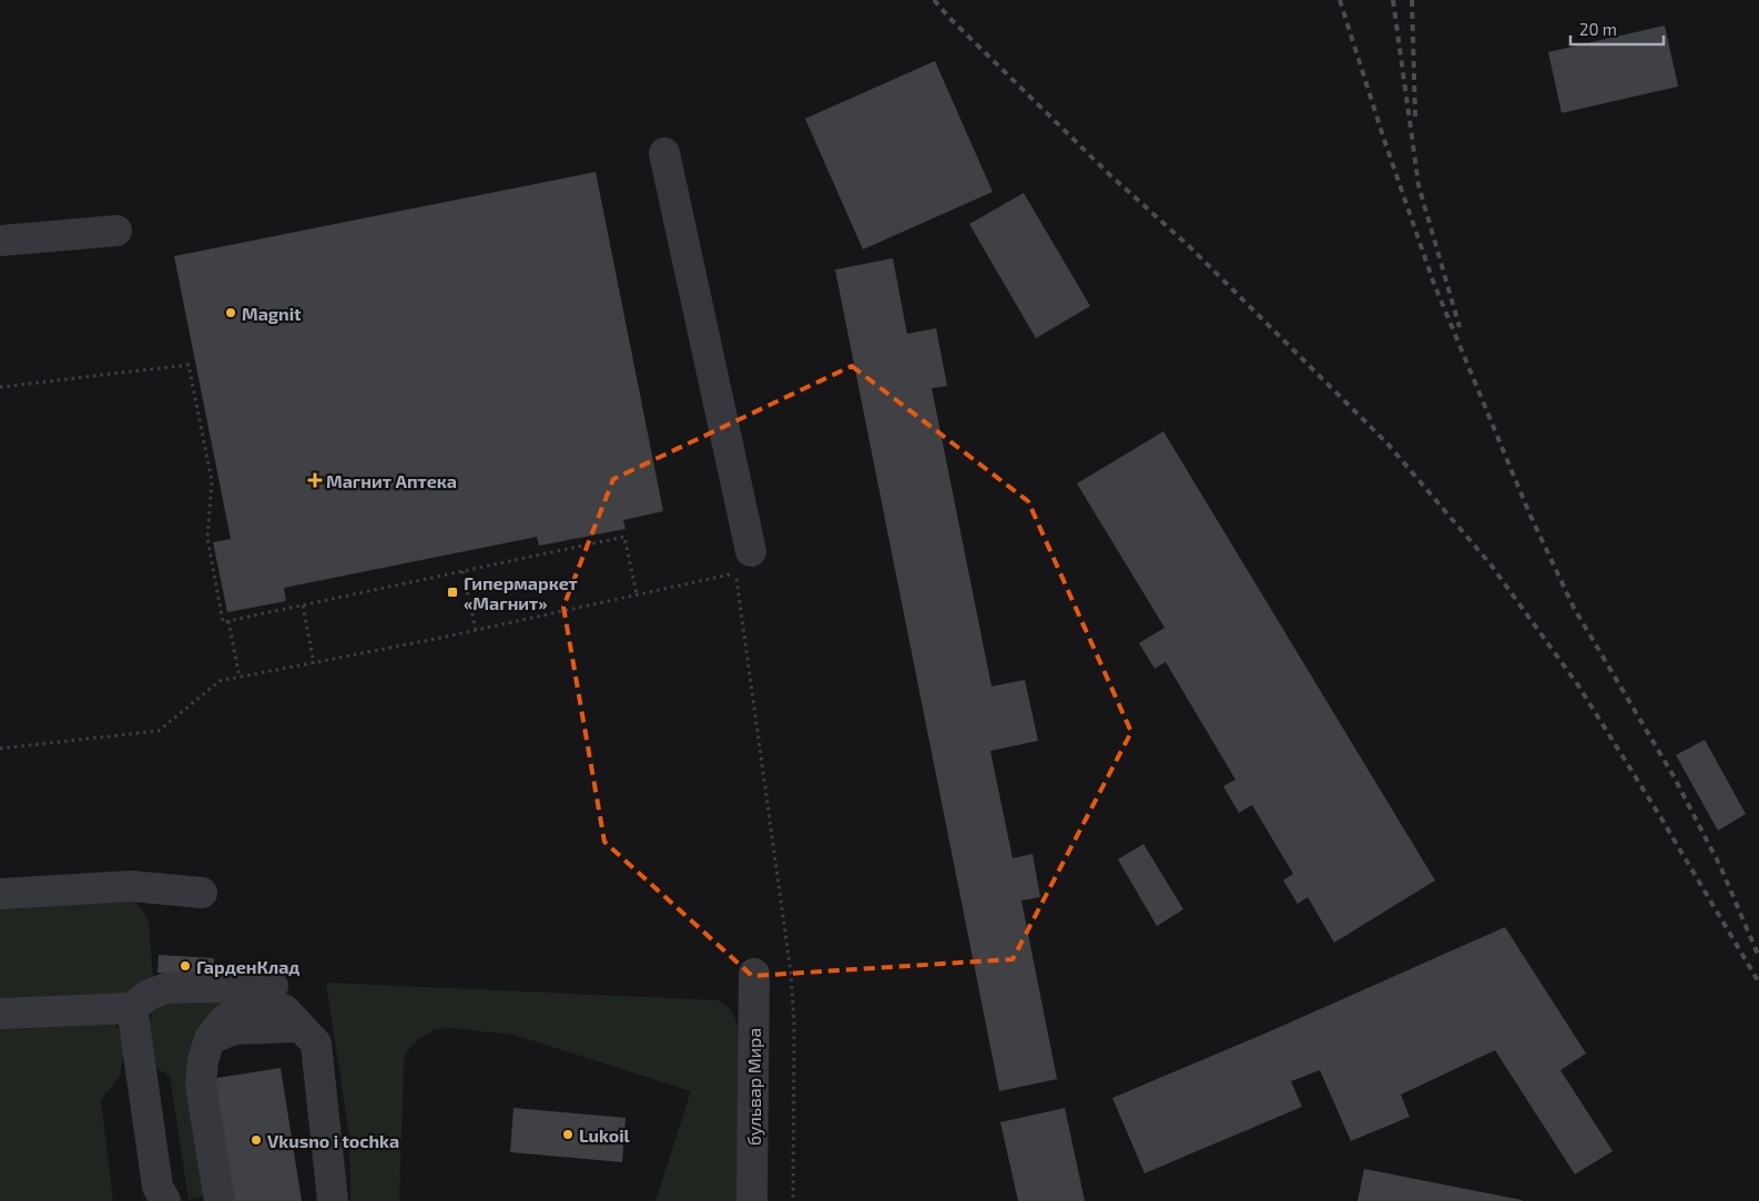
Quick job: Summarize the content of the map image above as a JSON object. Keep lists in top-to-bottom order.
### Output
{
  "streets": {
    "street": ["бульвар Мира"]
  },
  "places": {
    "other": [
      "Magnit",
      "ГарденКлад",
      "Lukoil",
      "Vkusno i tochka"
    ],
    "health": ["Магнит Аптека"],
    "transit": ["Гипермаркет «Магнит»"]
  },
  "scale_bar": "20 m"
}
